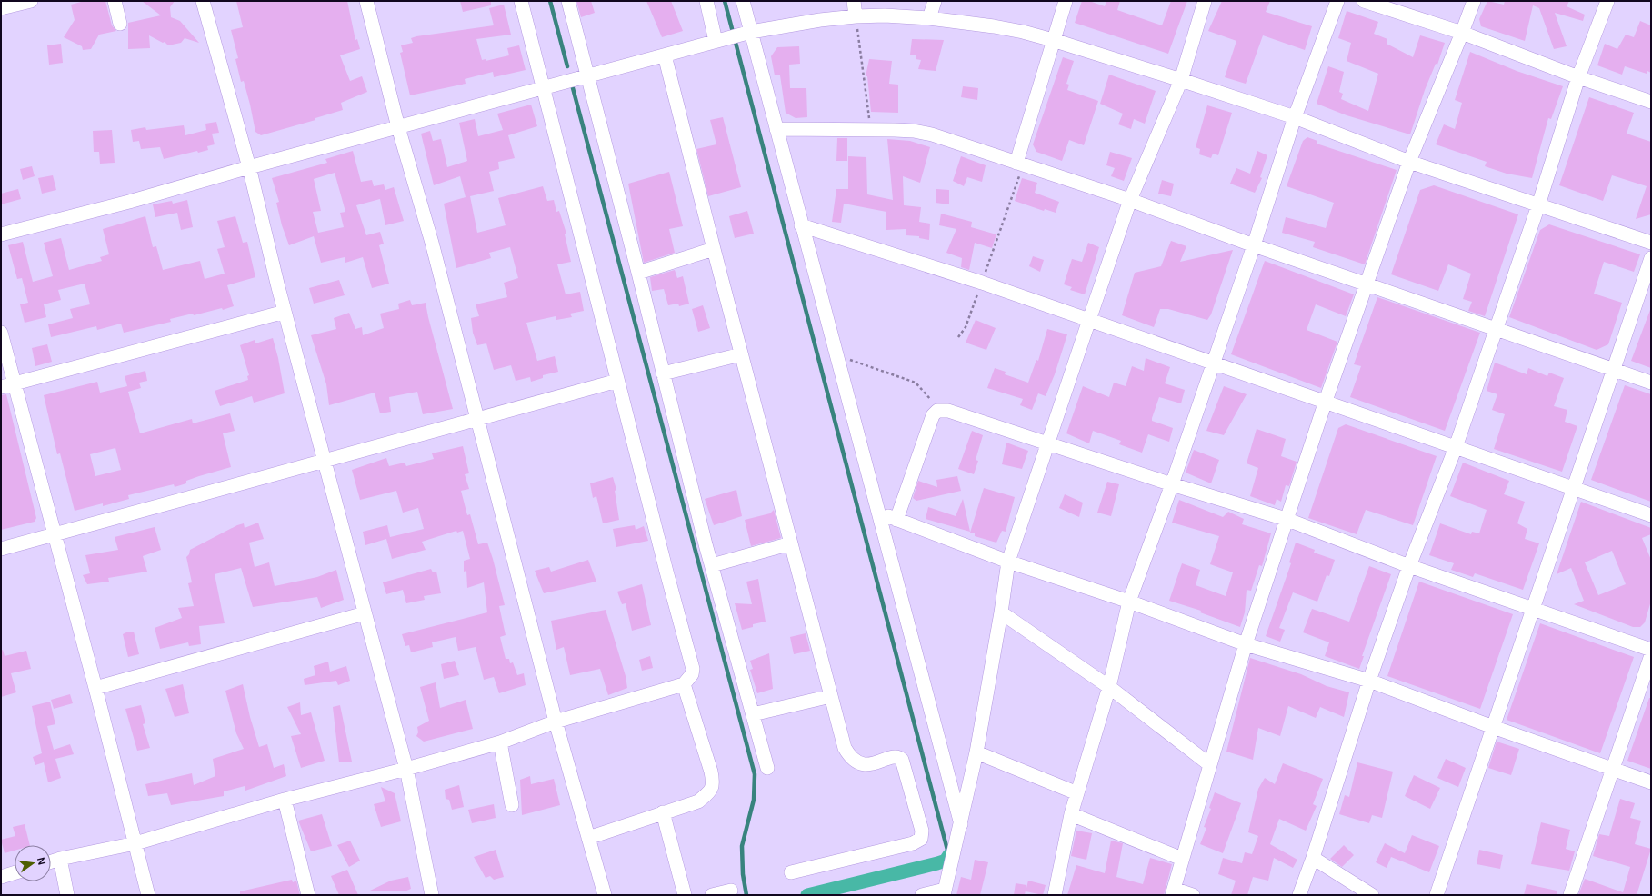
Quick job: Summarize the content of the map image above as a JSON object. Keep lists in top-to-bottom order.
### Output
{
  "north": "right"
}
